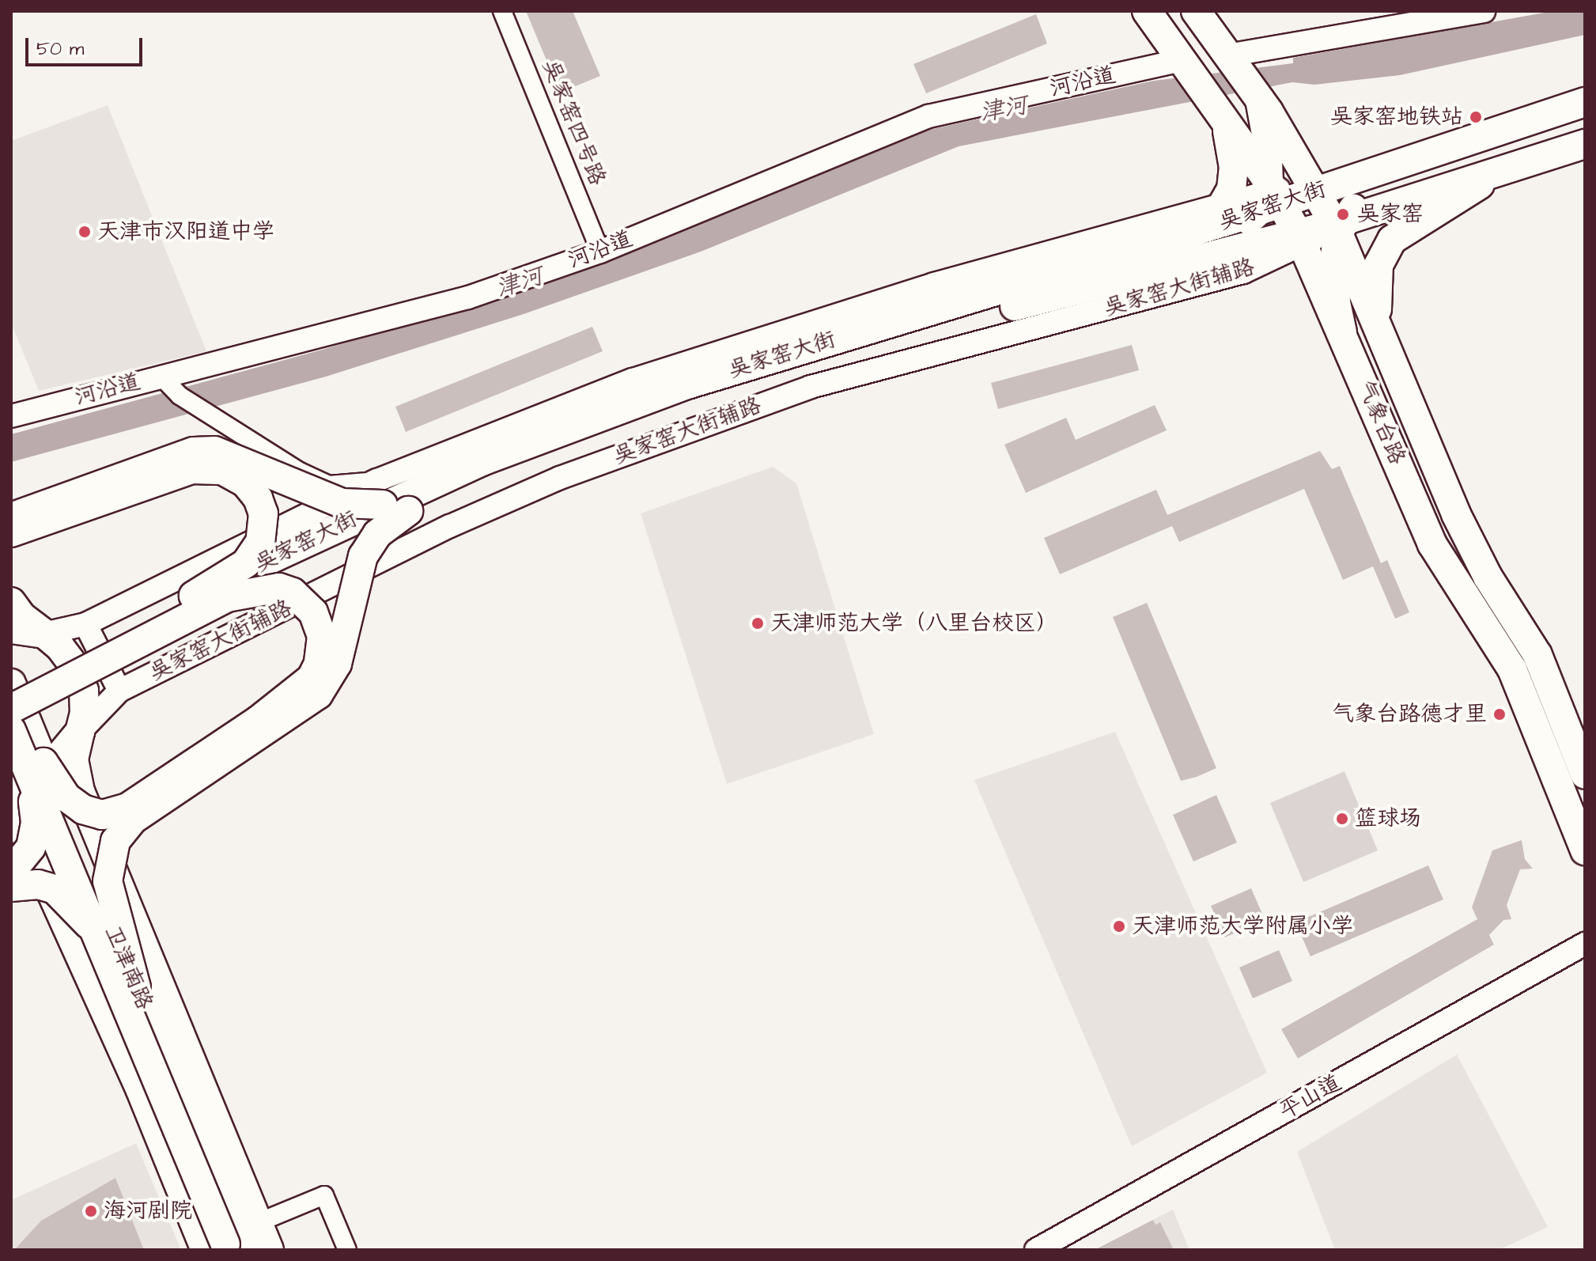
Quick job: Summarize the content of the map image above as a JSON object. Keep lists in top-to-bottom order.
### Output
{
  "streets": {
    "main road": ["吴家窑大街", "气象台路", "卫津南路"],
    "street": [
      "河沿道",
      "吴家窑四号路",
      "吴家窑大街辅路",
      "平山道"
    ]
  },
  "crossings": [
    ["河沿道", "吴家窑四号路"],
    ["河沿道", "气象台路"],
    ["吴家窑大街", "吴家窑大街辅路"],
    ["吴家窑大街", "气象台路"],
    ["吴家窑大街", "卫津南路"],
    ["吴家窑大街辅路", "气象台路"]
  ],
  "water": ["津河"],
  "places": [
    "吴家窑地铁站",
    "吴家窑",
    "天津市汉阳道中学",
    "天津师范大学（八里台校区）",
    "气象台路德才里",
    "篮球场",
    "天津师范大学附属小学",
    "海河剧院"
  ],
  "scale_bar": "50 m"
}
